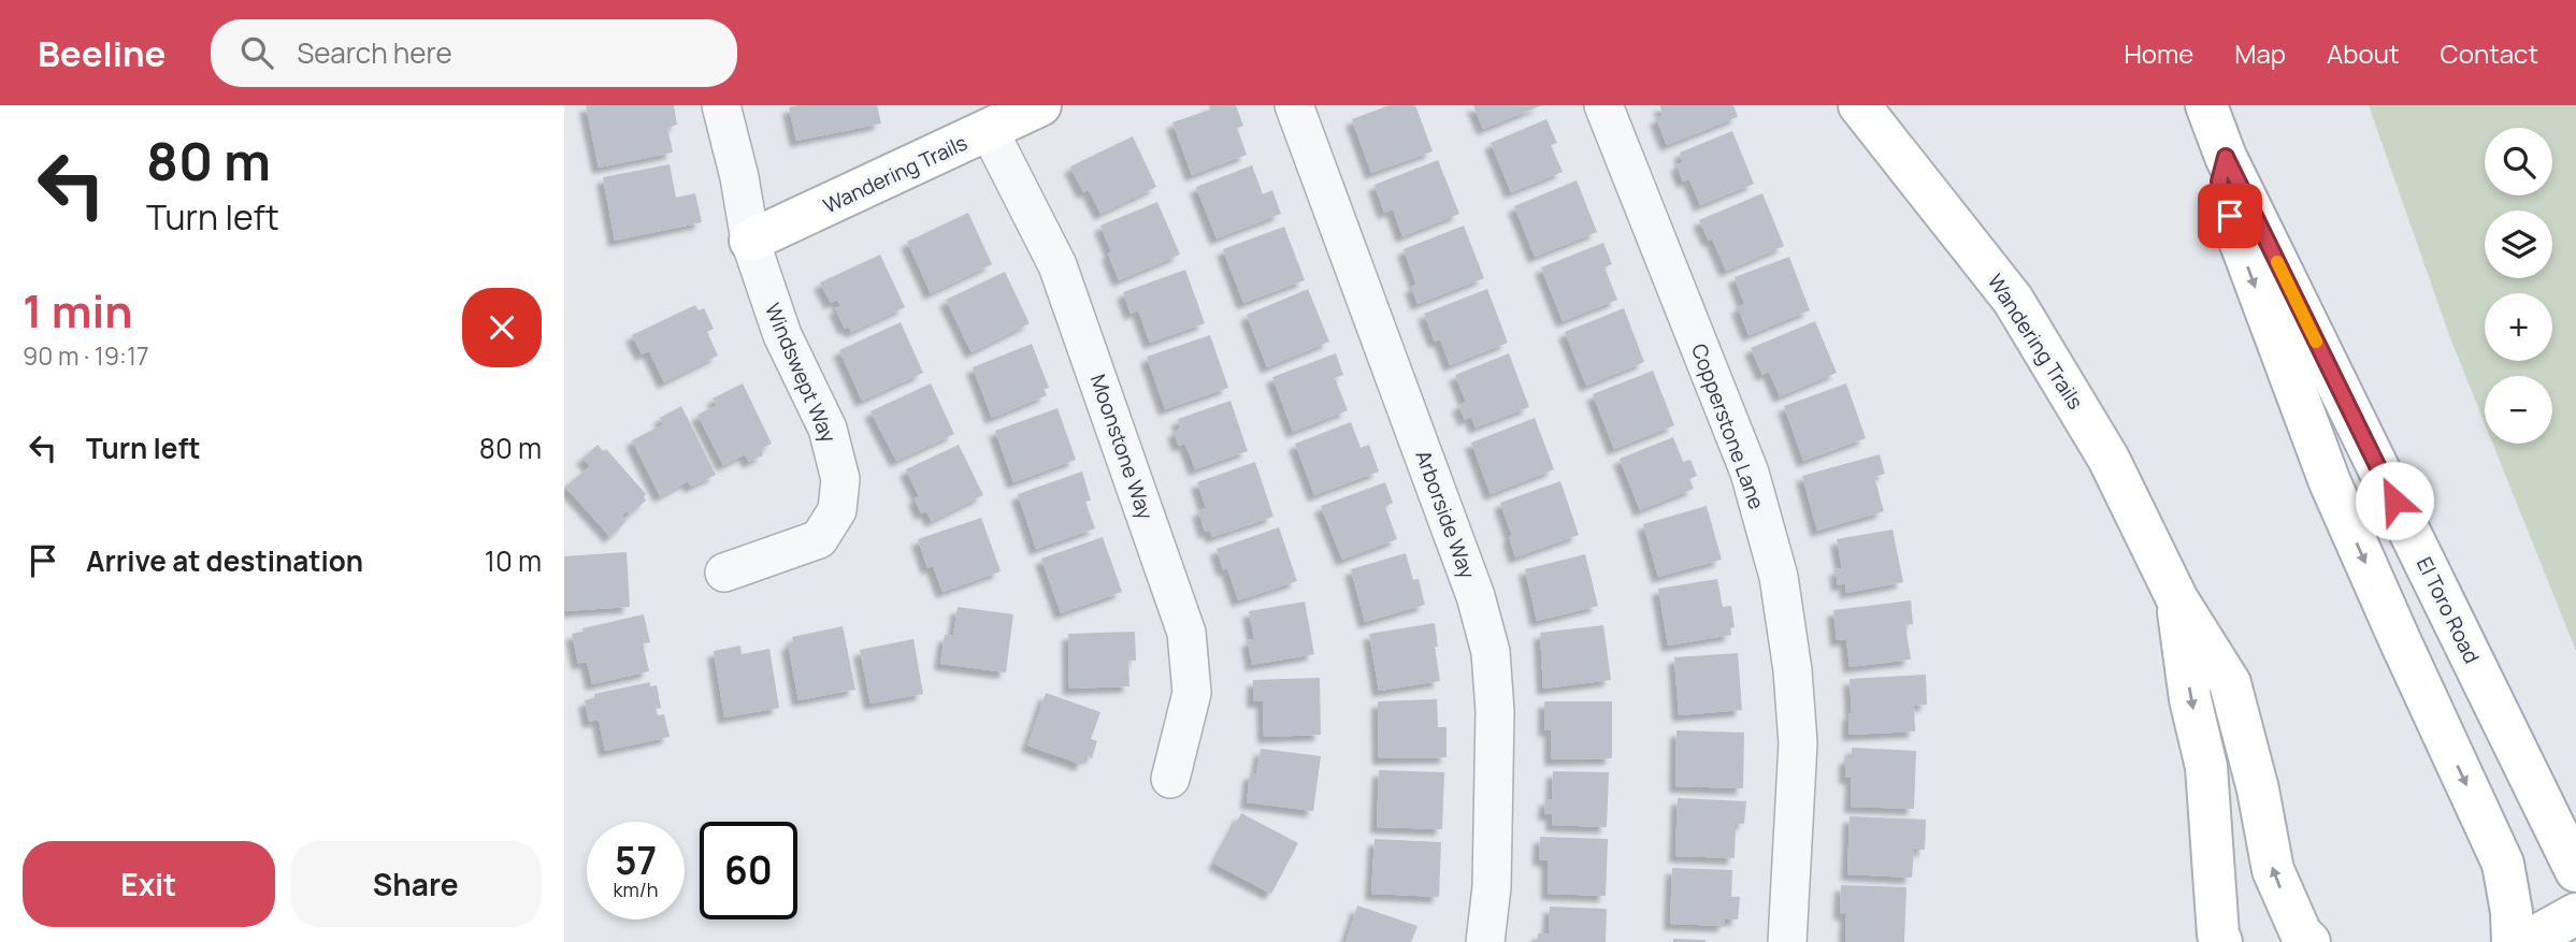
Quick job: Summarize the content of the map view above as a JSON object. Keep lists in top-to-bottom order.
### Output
{
  "streets": {
    "street": [
      "Wandering Trails",
      "Windswept Way",
      "Copperstone Lane",
      "Moonstone Way",
      "Arborside Way",
      "El Toro Road"
    ]
  },
  "crossings": [
    ["Wandering Trails", "Windswept Way"],
    ["Wandering Trails", "Moonstone Way"]
  ],
  "page": {
    "header": "Beeline",
    "search": "Search here",
    "nav": [
      "Home",
      "Map",
      "About",
      "Contact"
    ],
    "turn": ["80 m", "Turn left"],
    "map_buttons": ["+", "−"],
    "heading": ["1 min", "90 m · 19:17"],
    "list": [
      {
        "name": "Turn left",
        "value": "80 m"
      },
      {
        "name": "Arrive at destination",
        "value": "10 m"
      }
    ],
    "speed": "57 km/h",
    "limit": "60",
    "buttons": ["Exit", "Share"]
  }
}
